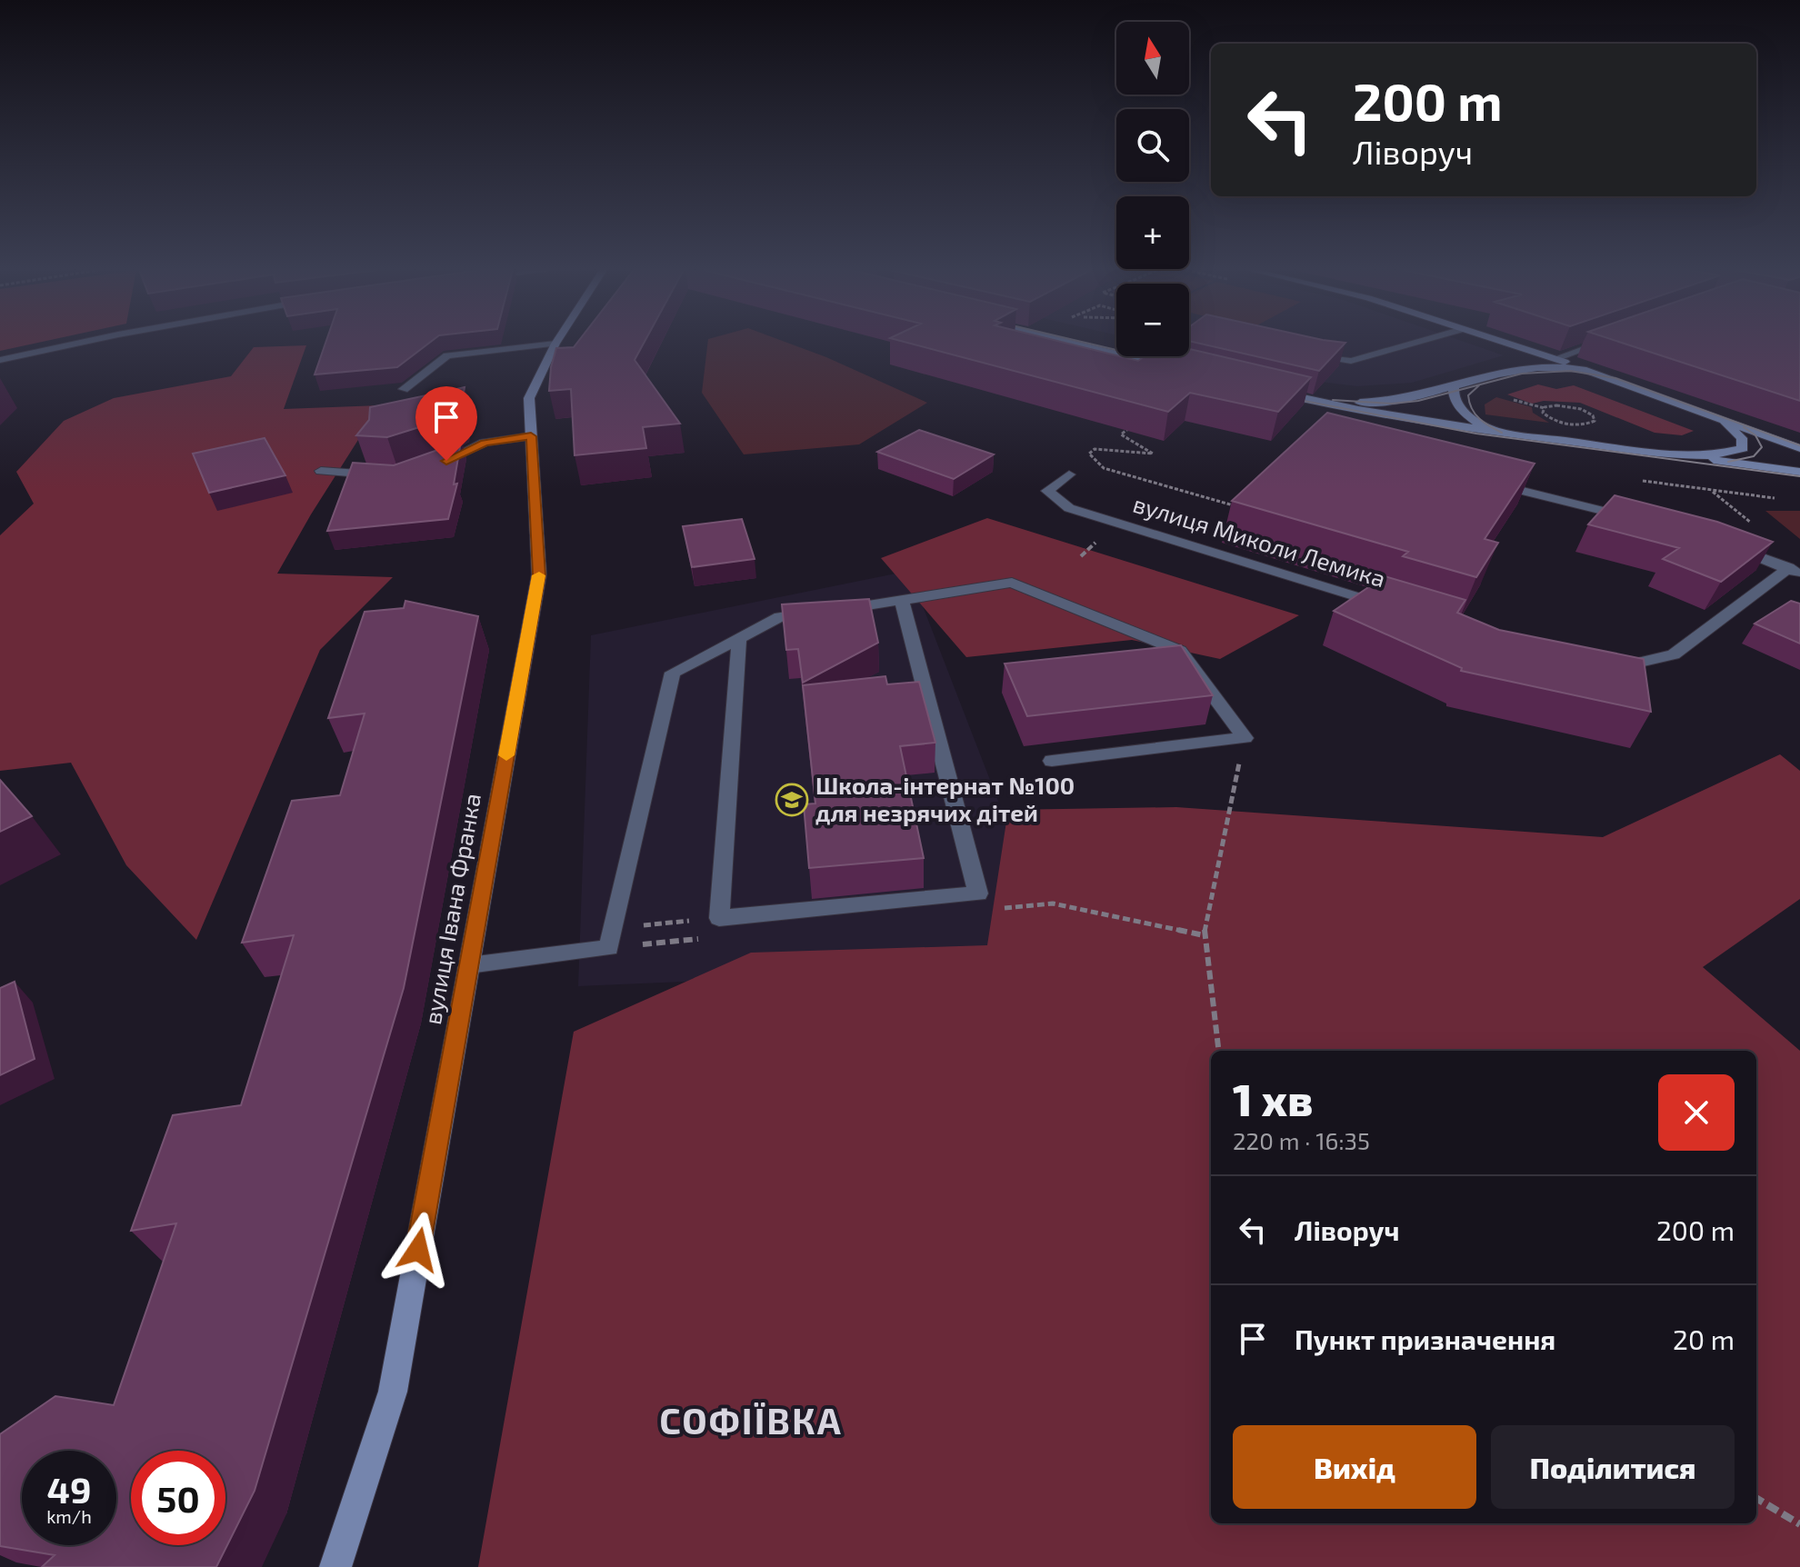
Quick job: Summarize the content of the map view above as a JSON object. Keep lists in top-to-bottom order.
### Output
{
  "streets": {
    "main road": ["вулиця Івана Франка"],
    "street": ["вулиця Миколи Лемика"]
  },
  "districts": ["СОФІЇВКА"],
  "places": {
    "school or university": ["Школа-інтернат №100 для незрячих дітей"]
  },
  "north": "top",
  "page": {
    "map_buttons": ["+", "−"],
    "turn": ["200 m", "Ліворуч"],
    "heading": ["1 хв", "220 m · 16:35"],
    "list": [
      {
        "name": "Ліворуч",
        "value": "200 m"
      },
      {
        "name": "Пункт призначення",
        "value": "20 m"
      }
    ],
    "buttons": ["Вихід", "Поділитися"],
    "speed": "49 km/h",
    "limit": "50"
  }
}
